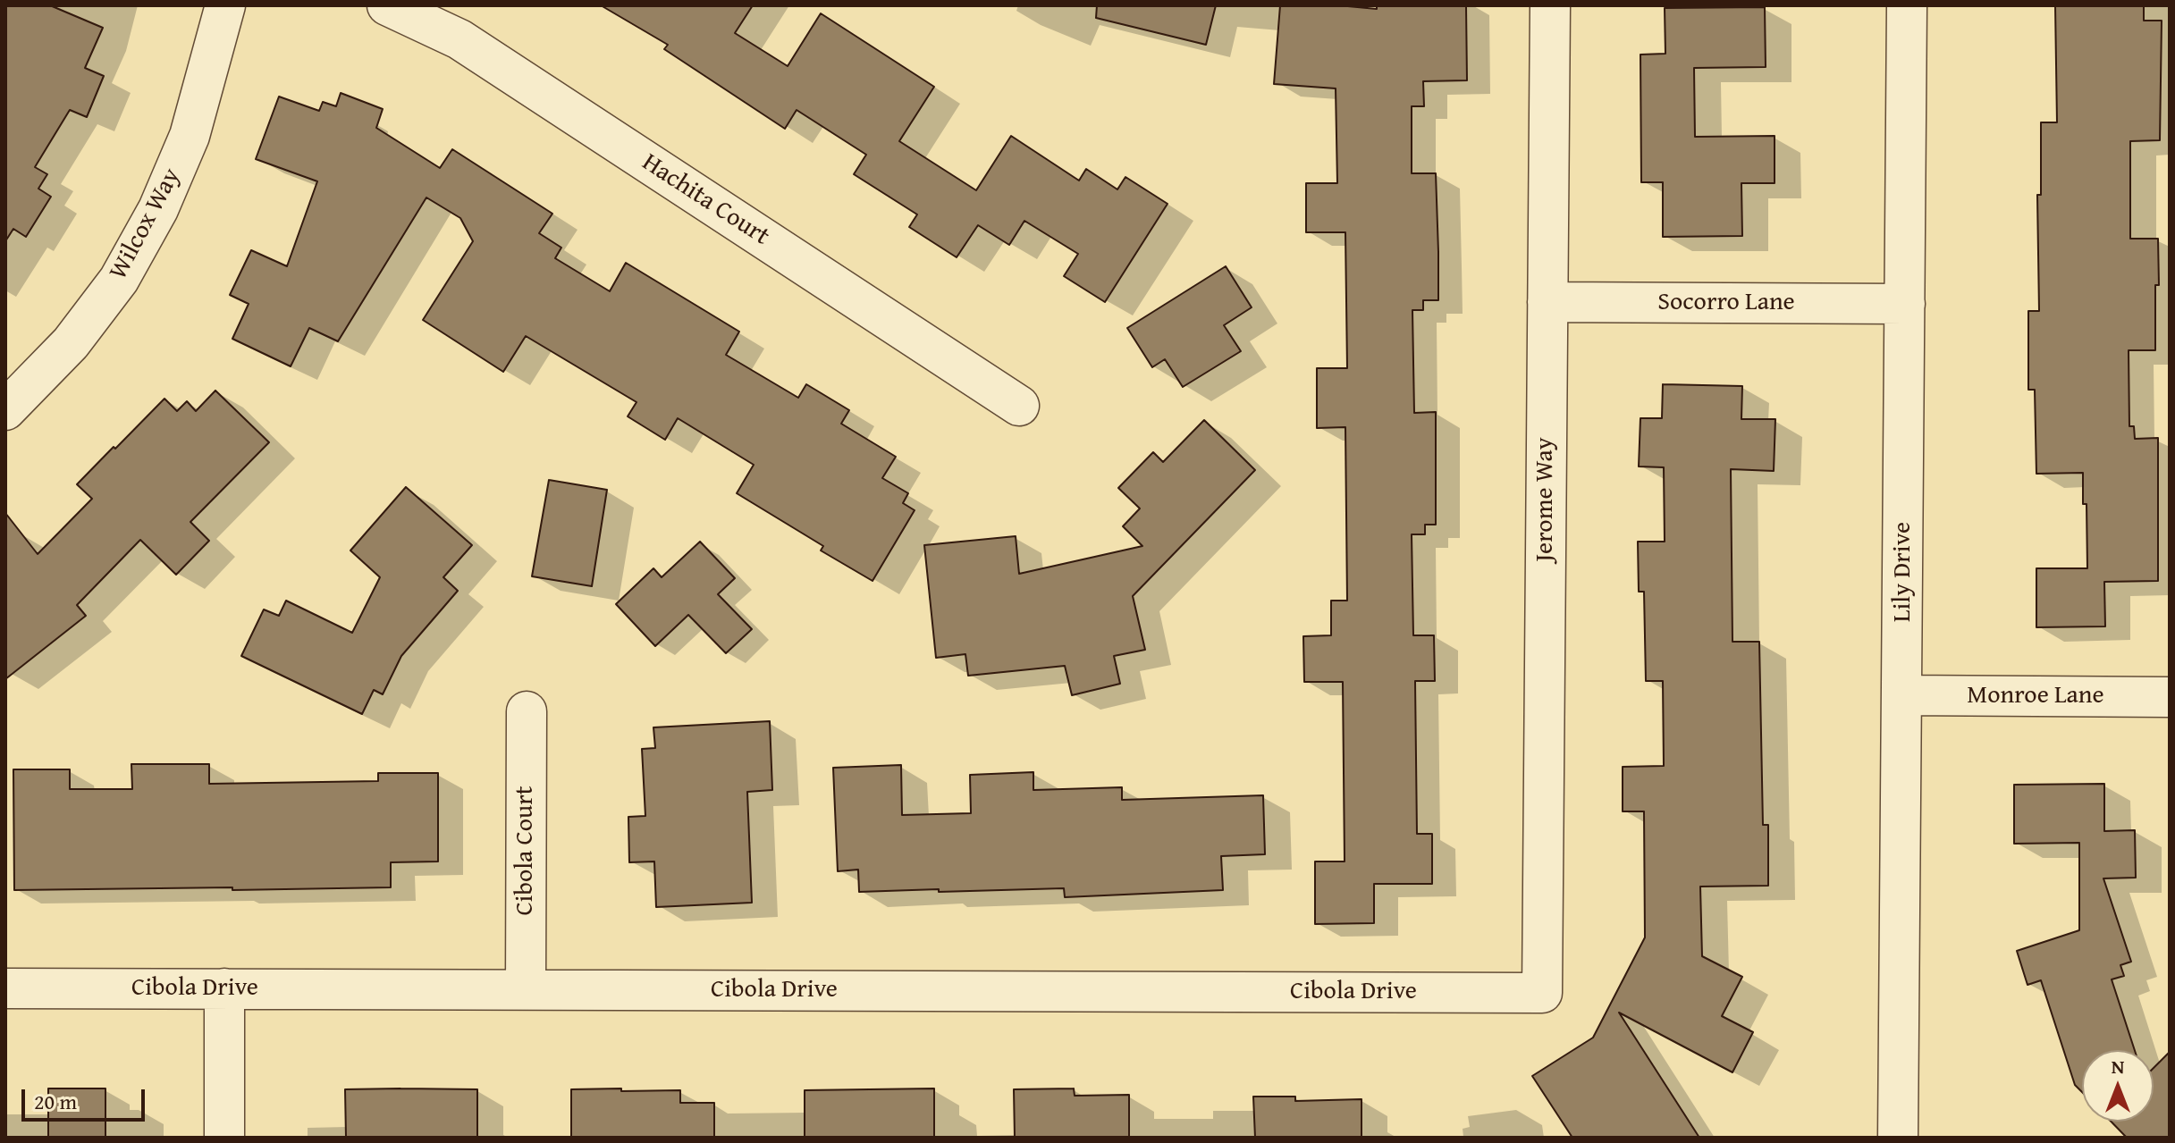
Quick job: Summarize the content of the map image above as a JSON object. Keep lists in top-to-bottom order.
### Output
{
  "streets": {
    "street": [
      "Hachita Court",
      "Wilcox Way",
      "Socorro Lane",
      "Jerome Way",
      "Lily Drive",
      "Monroe Lane",
      "Cibola Court",
      "Cibola Drive"
    ]
  },
  "crossings": [
    ["Socorro Lane", "Jerome Way"],
    ["Socorro Lane", "Lily Drive"],
    ["Jerome Way", "Cibola Drive"],
    ["Lily Drive", "Monroe Lane"],
    ["Cibola Court", "Cibola Drive"]
  ],
  "scale_bar": "20 m",
  "north": "top"
}
